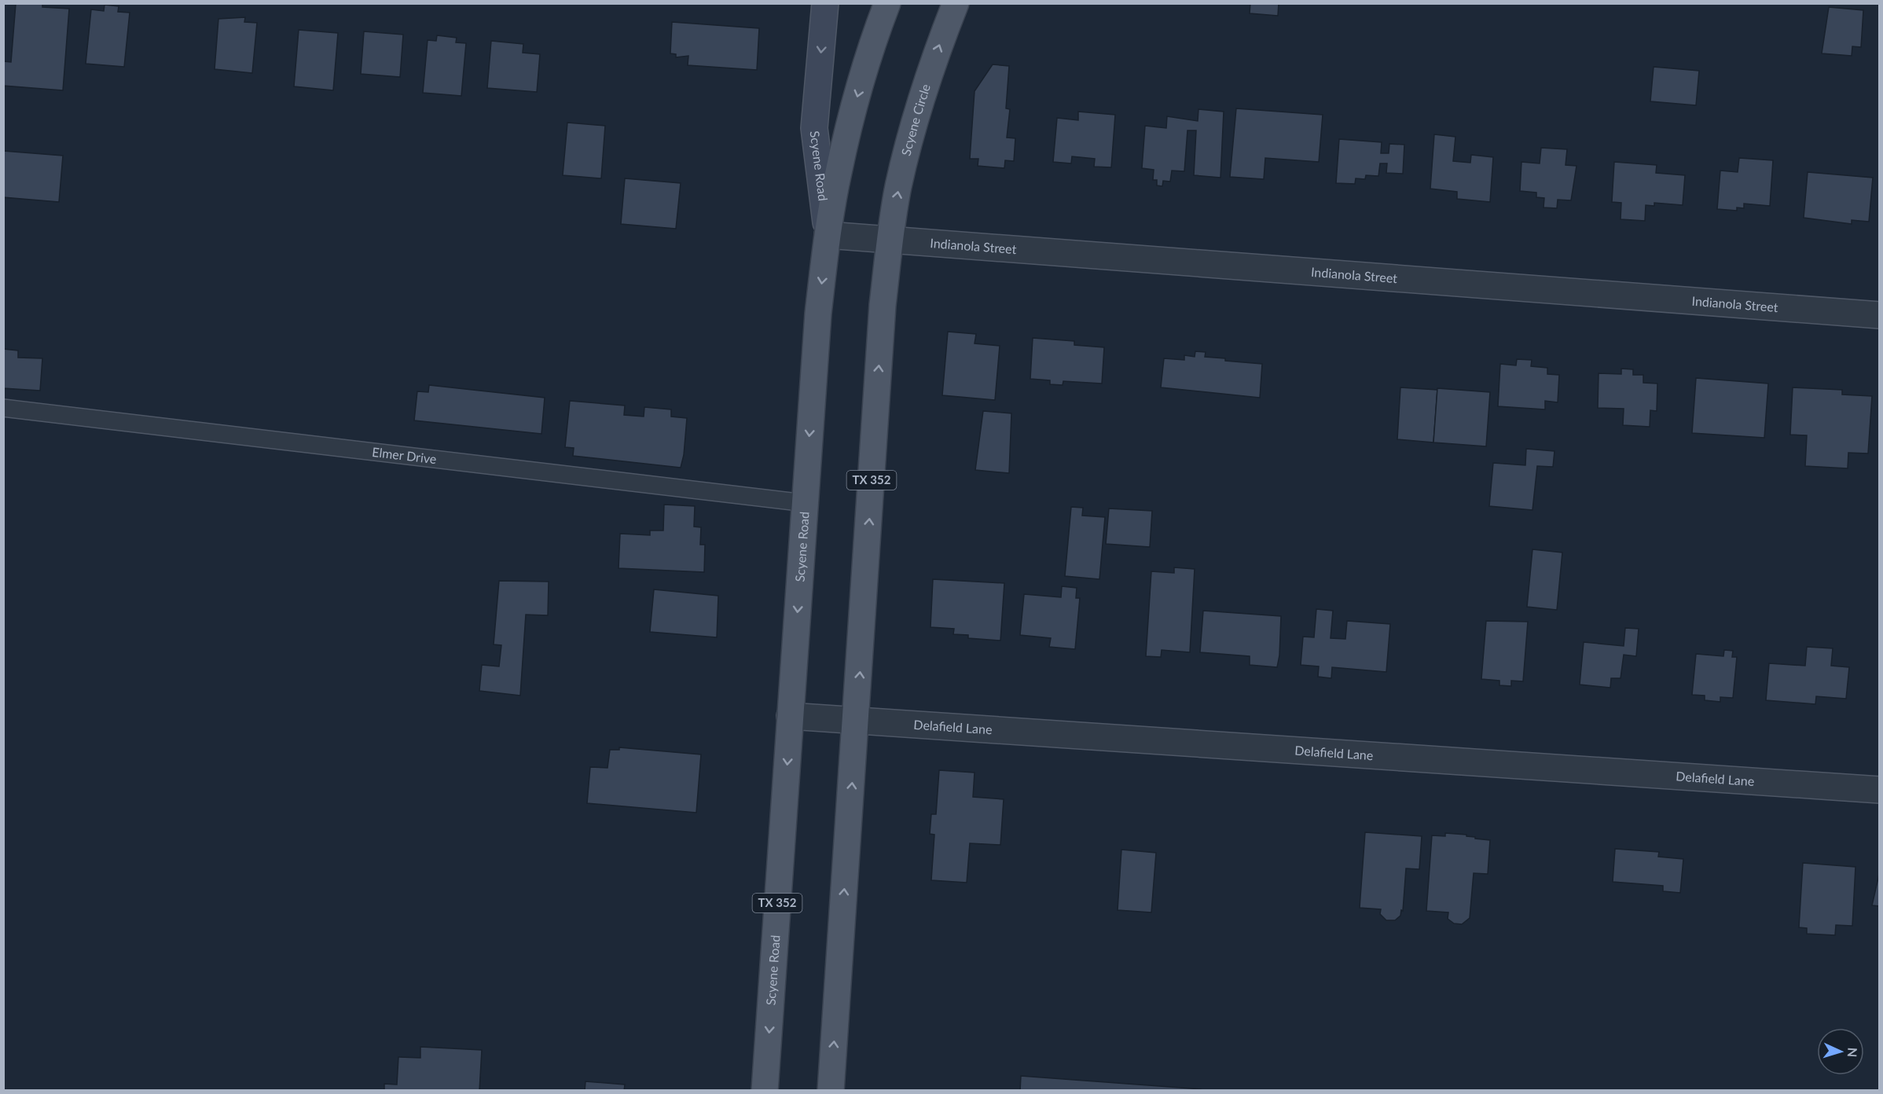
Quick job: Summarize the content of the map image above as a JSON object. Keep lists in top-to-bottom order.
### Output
{
  "streets": {
    "main road": ["Scyene Circle", "Scyene Road", "TX 352"],
    "street": ["Indianola Street", "Delafield Lane"],
    "lane": ["Elmer Drive"]
  },
  "crossings": [
    ["Scyene Circle", "Indianola Street"],
    ["Scyene Circle", "TX 352"],
    ["Scyene Road", "Indianola Street"],
    ["Scyene Road", "Elmer Drive"],
    ["Scyene Road", "TX 352"],
    ["Scyene Road", "Delafield Lane"],
    ["Indianola Street", "TX 352"],
    ["TX 352", "Delafield Lane"]
  ],
  "one_way": ["Scyene Road"],
  "north": "right"
}
